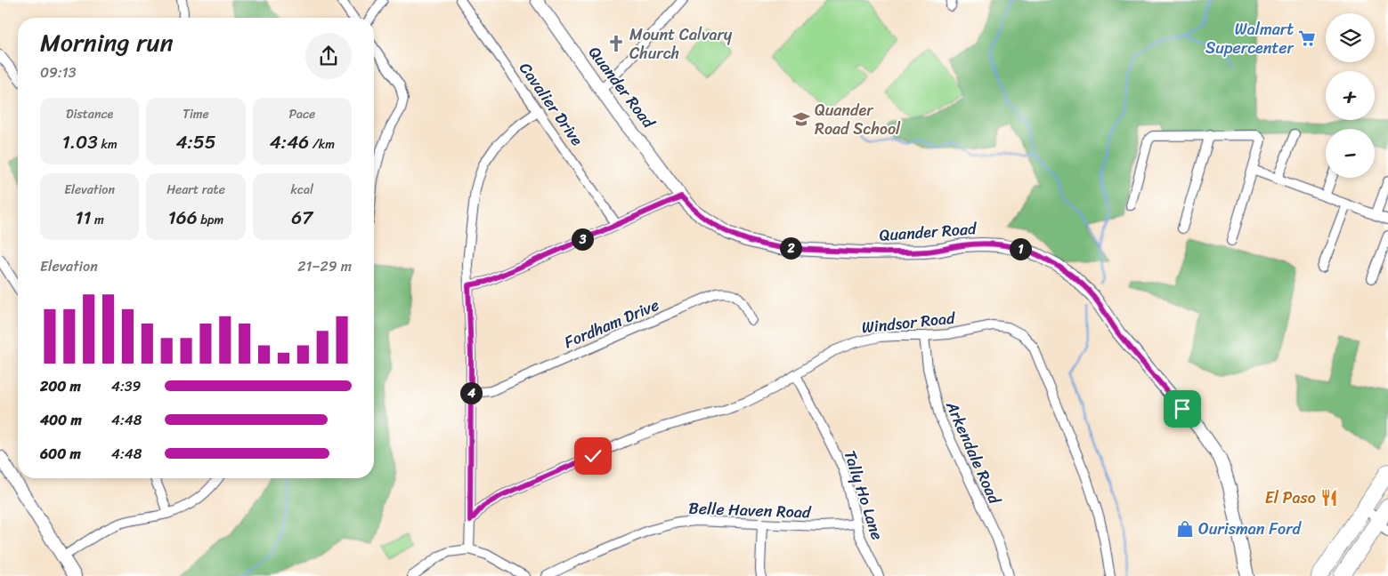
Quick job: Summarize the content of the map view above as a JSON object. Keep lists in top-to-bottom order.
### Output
{
  "streets": {
    "street": [
      "Quander Road",
      "Cavalier Drive",
      "Windsor Road",
      "Fordham Drive",
      "Arkendale Road",
      "Tally Ho Lane",
      "Belle Haven Road"
    ]
  },
  "crossings": [
    ["Windsor Road", "Arkendale Road"],
    ["Windsor Road", "Tally Ho Lane"],
    ["Tally Ho Lane", "Belle Haven Road"]
  ],
  "places": {
    "supermarket": ["Walmart Supercenter"],
    "church": ["Mount Calvary Church"],
    "school or university": ["Quander Road School"],
    "restaurant": ["El Paso"],
    "shop": ["Ourisman Ford"]
  },
  "page": {
    "map_buttons": ["+", "−"],
    "heading": ["Morning run", "09:13"],
    "stats": [
      ["Distance", "1.03 km"],
      ["Time", "4:55"],
      ["Pace", "4:46 /km"],
      ["Elevation", "11 m"],
      ["Heart rate", "166 bpm"],
      ["kcal", "67"]
    ],
    "pins": [
      "3",
      "2",
      "1",
      "4"
    ],
    "chart": ["Elevation", "21–29 m"],
    "list": [
      {
        "name": "200 m",
        "note": "4:39"
      },
      {
        "name": "400 m",
        "note": "4:48"
      },
      {
        "name": "600 m",
        "note": "4:48"
      }
    ]
  }
}
